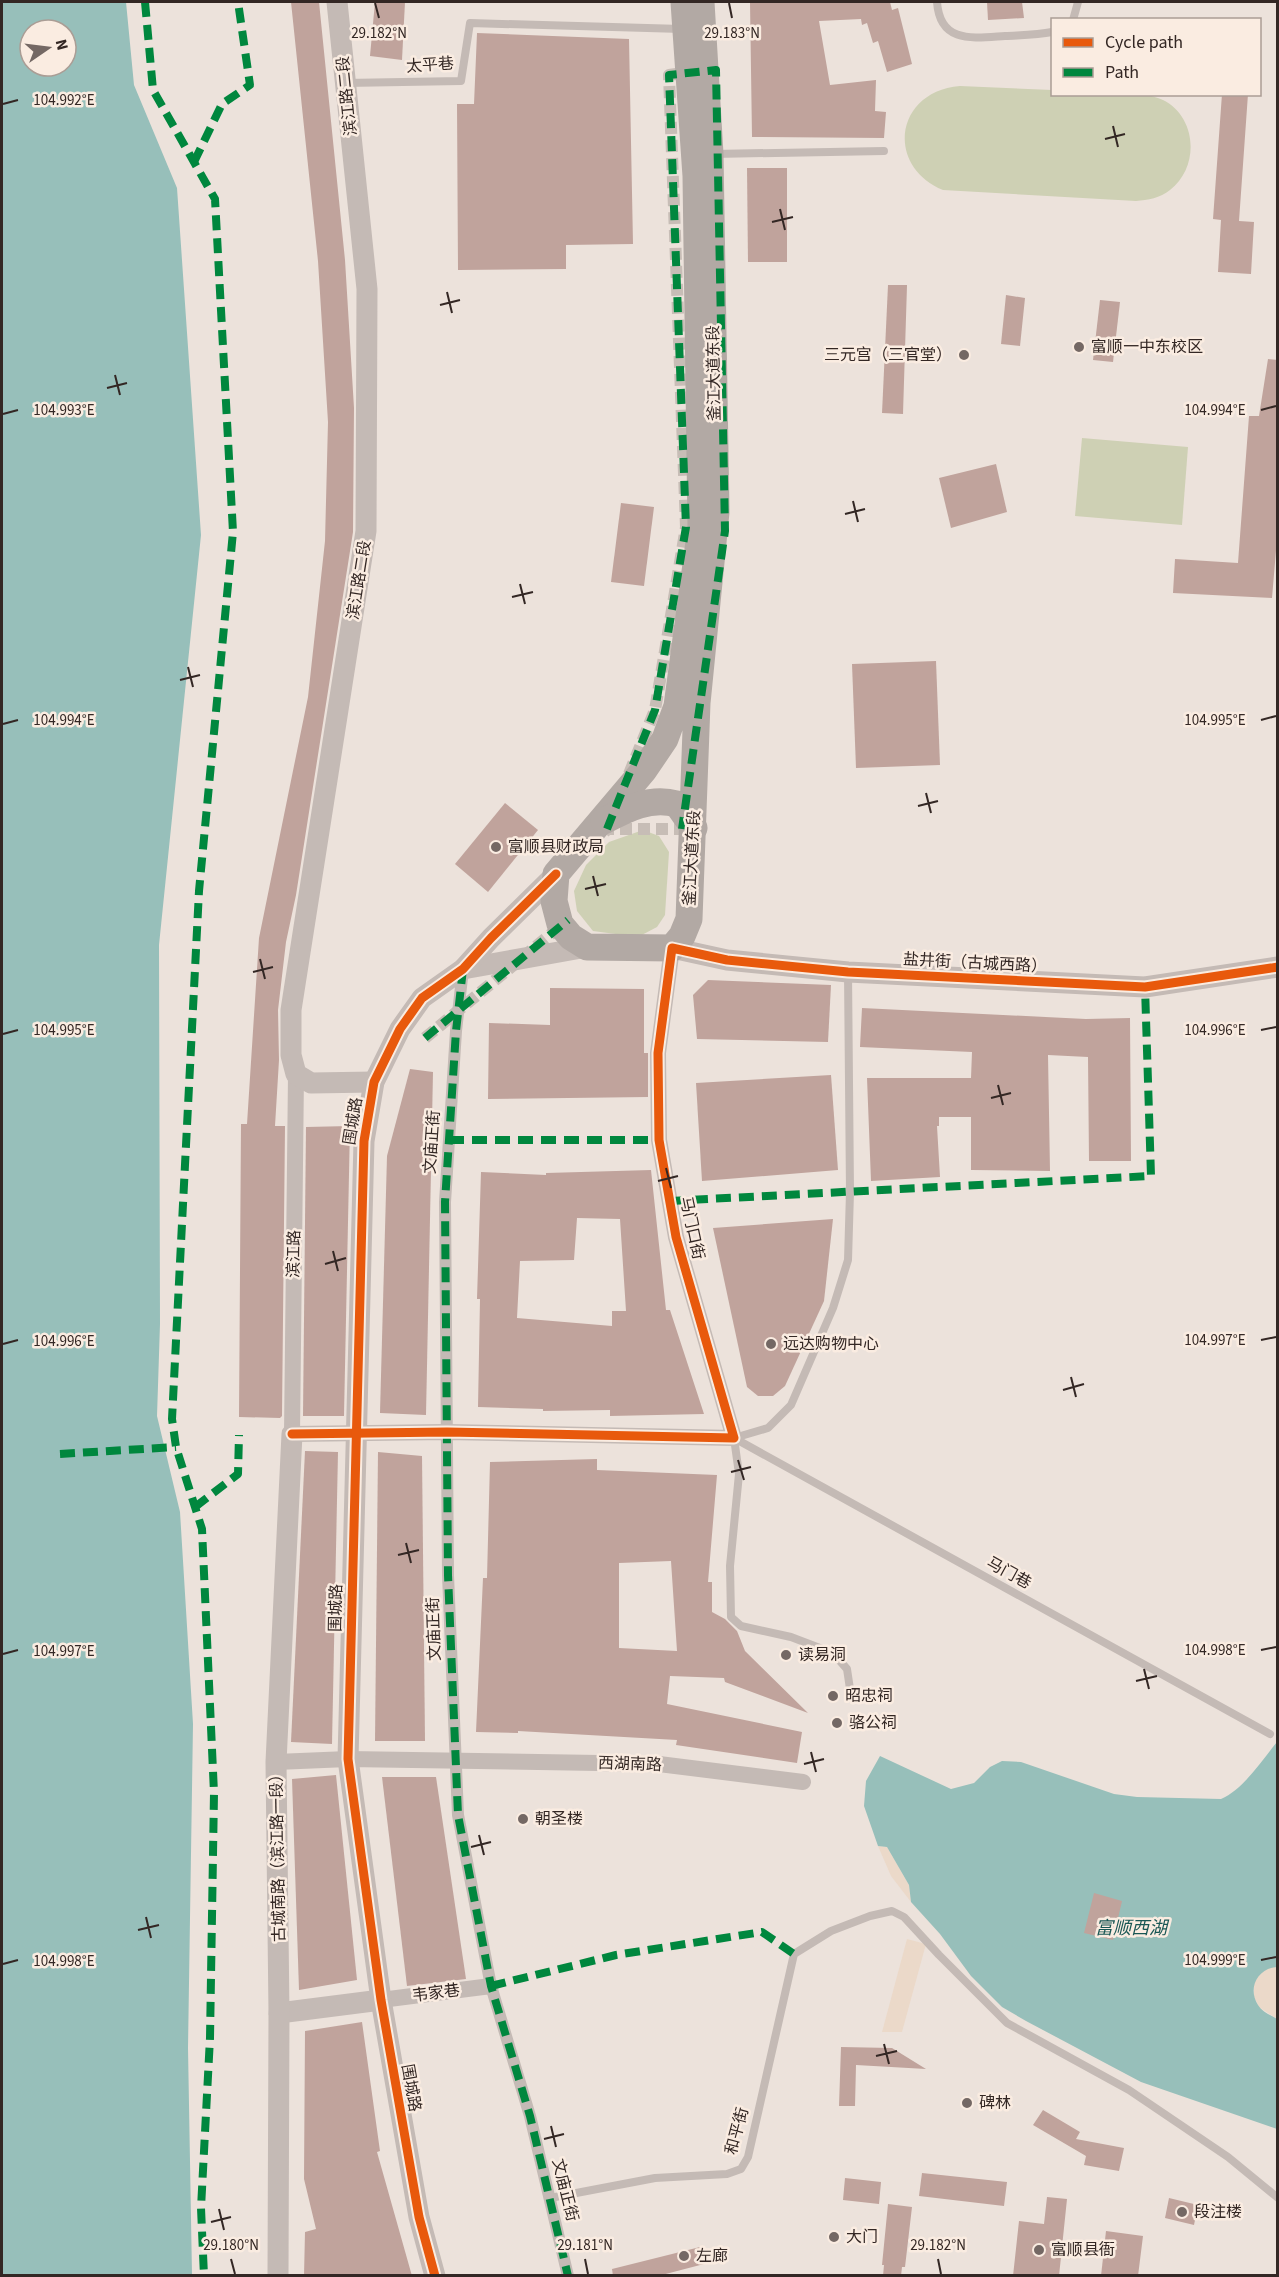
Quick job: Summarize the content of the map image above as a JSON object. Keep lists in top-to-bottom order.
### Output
{
  "streets": {
    "main road": ["釜江大道东段"],
    "street": [
      "滨江路二段",
      "盐井街（古城西路）",
      "围城路",
      "文庙正街",
      "马门口街",
      "滨江路",
      "西湖南路",
      "古城南路（滨江路一段）",
      "韦家巷"
    ],
    "lane": ["太平巷", "马门巷", "和平街"]
  },
  "crossings": [
    ["太平巷", "滨江路二段"],
    ["太平巷", "釜江大道东段"],
    ["滨江路二段", "滨江路"],
    ["釜江大道东段", "盐井街（古城西路）"],
    ["釜江大道东段", "马门口街"],
    ["盐井街（古城西路）", "马门口街"],
    ["围城路", "文庙正街"],
    ["围城路", "西湖南路"],
    ["围城路", "韦家巷"],
    ["文庙正街", "西湖南路"],
    ["文庙正街", "韦家巷"],
    ["文庙正街", "和平街"],
    ["马门口街", "马门巷"],
    ["滨江路", "古城南路（滨江路一段）"],
    ["西湖南路", "古城南路（滨江路一段）"]
  ],
  "water": ["富顺西湖"],
  "places": [
    "富顺一中东校区",
    "三元宫（三官堂）",
    "富顺县财政局",
    "远达购物中心",
    "读易洞",
    "昭忠祠",
    "骆公祠",
    "朝圣楼",
    "碑林",
    "段注楼",
    "大门",
    "富顺县衙",
    "左廊"
  ],
  "legend": ["Cycle path", "Path"],
  "north": "right",
  "coordinates": [
    "29.182°N",
    "29.183°N",
    "104.992°E",
    "104.994°E",
    "104.993°E",
    "104.995°E",
    "104.996°E",
    "104.997°E",
    "104.998°E",
    "104.999°E",
    "29.180°N",
    "29.181°N"
  ]
}
